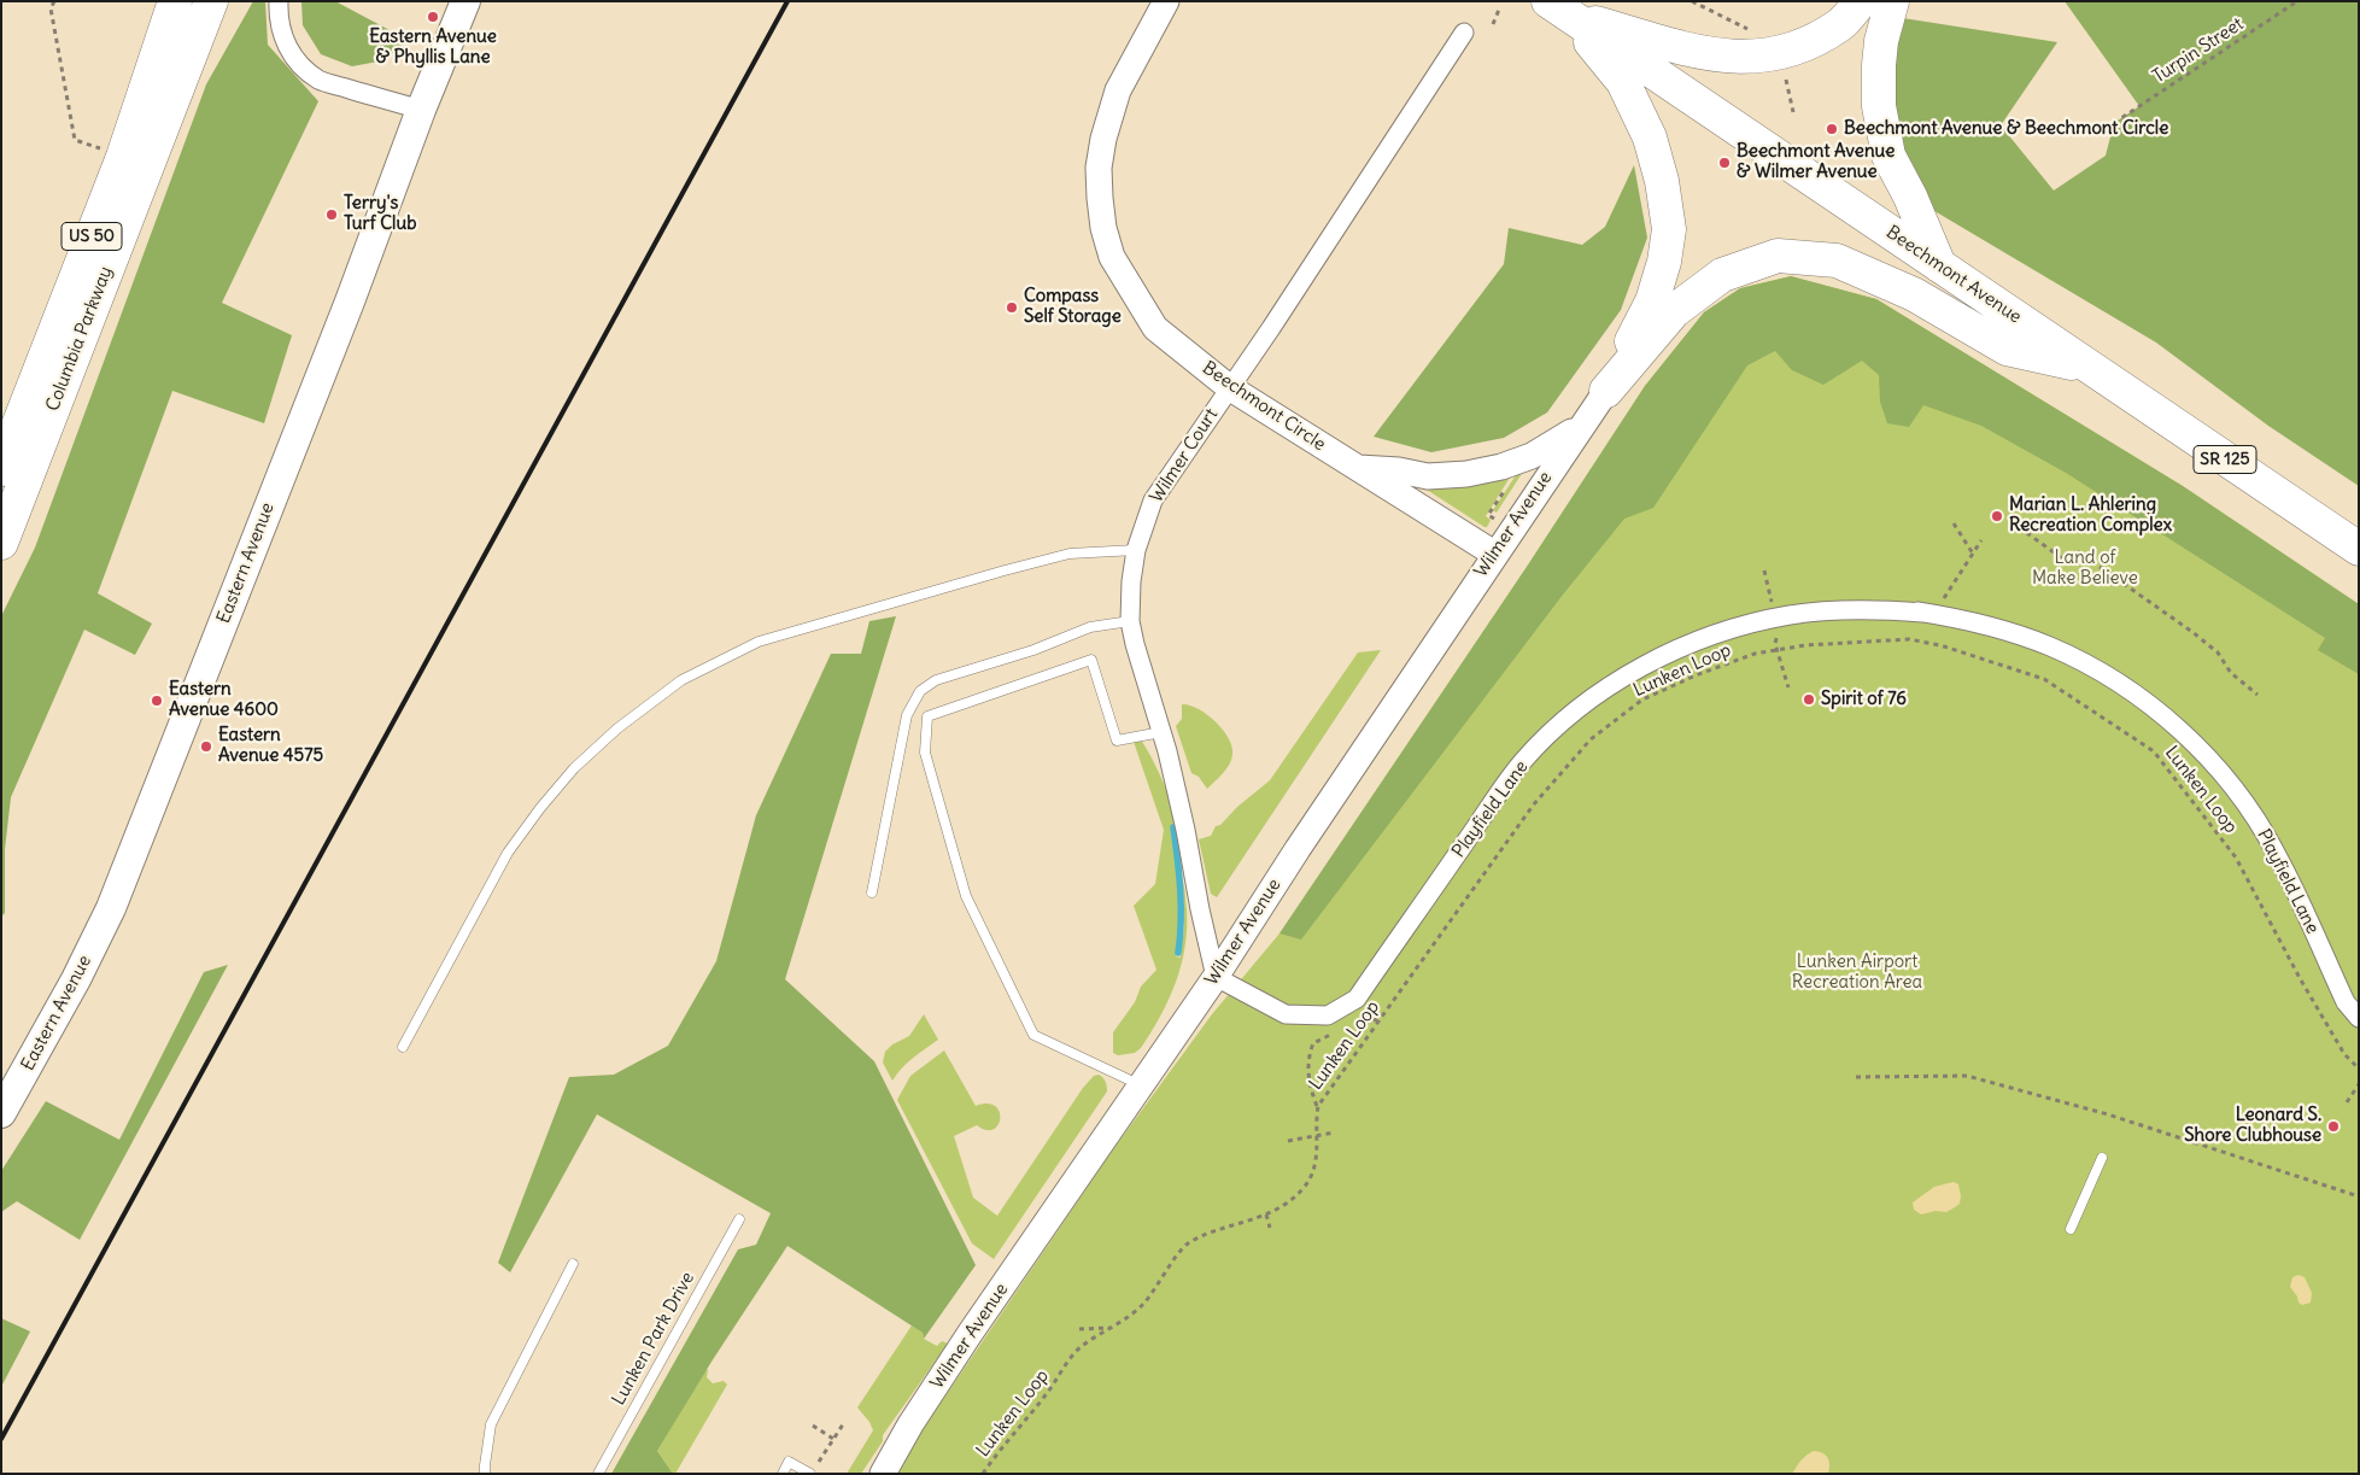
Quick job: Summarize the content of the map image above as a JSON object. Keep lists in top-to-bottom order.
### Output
{
  "streets": {
    "highway": [
      "US 50",
      "Beechmont Avenue",
      "Columbia Parkway",
      "SR 125"
    ],
    "main road": ["Eastern Avenue"],
    "street": [
      "Beechmont Circle",
      "Wilmer Court",
      "Wilmer Avenue",
      "Playfield Lane"
    ],
    "lane": ["Lunken Park Drive"],
    "path": ["Turpin Street", "Lunken Loop"]
  },
  "crossings": [
    ["Beechmont Circle", "Wilmer Court"],
    ["Beechmont Circle", "Wilmer Avenue"],
    ["Wilmer Court", "Wilmer Avenue"],
    ["Wilmer Court", "Playfield Lane"],
    ["Wilmer Avenue", "Playfield Lane"]
  ],
  "parks": ["Land of Make Believe", "Lunken Airport Recreation Area"],
  "places": [
    "Eastern Avenue & Phyllis Lane",
    "Beechmont Avenue & Beechmont Circle",
    "Beechmont Avenue & Wilmer Avenue",
    "Terry's Turf Club",
    "Compass Self Storage",
    "Marian L. Ahlering Recreation Complex",
    "Spirit of 76",
    "Eastern Avenue 4600",
    "Eastern Avenue 4575",
    "Leonard S. Shore Clubhouse"
  ]
}
